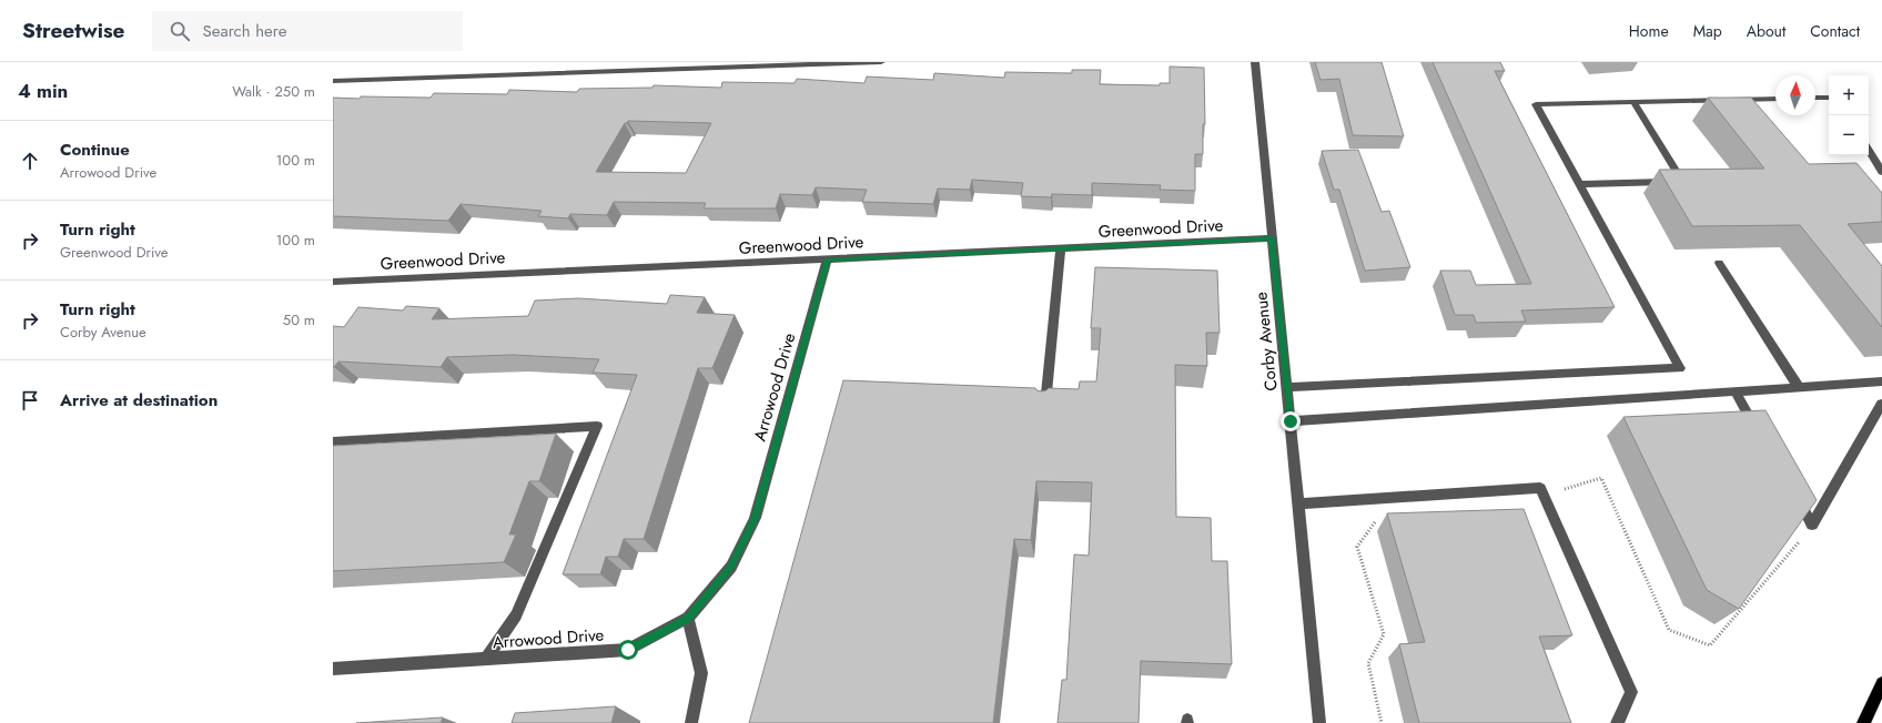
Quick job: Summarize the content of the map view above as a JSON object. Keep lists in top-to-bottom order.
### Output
{
  "streets": {
    "street": ["Greenwood Drive", "Corby Avenue", "Arrowood Drive"]
  },
  "crossings": [
    ["Greenwood Drive", "Corby Avenue"],
    ["Greenwood Drive", "Arrowood Drive"]
  ],
  "north": "top",
  "page": {
    "header": "Streetwise",
    "search": "Search here",
    "nav": [
      "Home",
      "Map",
      "About",
      "Contact"
    ],
    "heading": ["4 min", "Walk · 250 m"],
    "map_buttons": ["+", "−"],
    "list": [
      ["Continue", "Arrowood Drive", "100 m"],
      ["Turn right", "Greenwood Drive", "100 m"],
      ["Turn right", "Corby Avenue", "50 m"],
      "Arrive at destination"
    ]
  }
}
